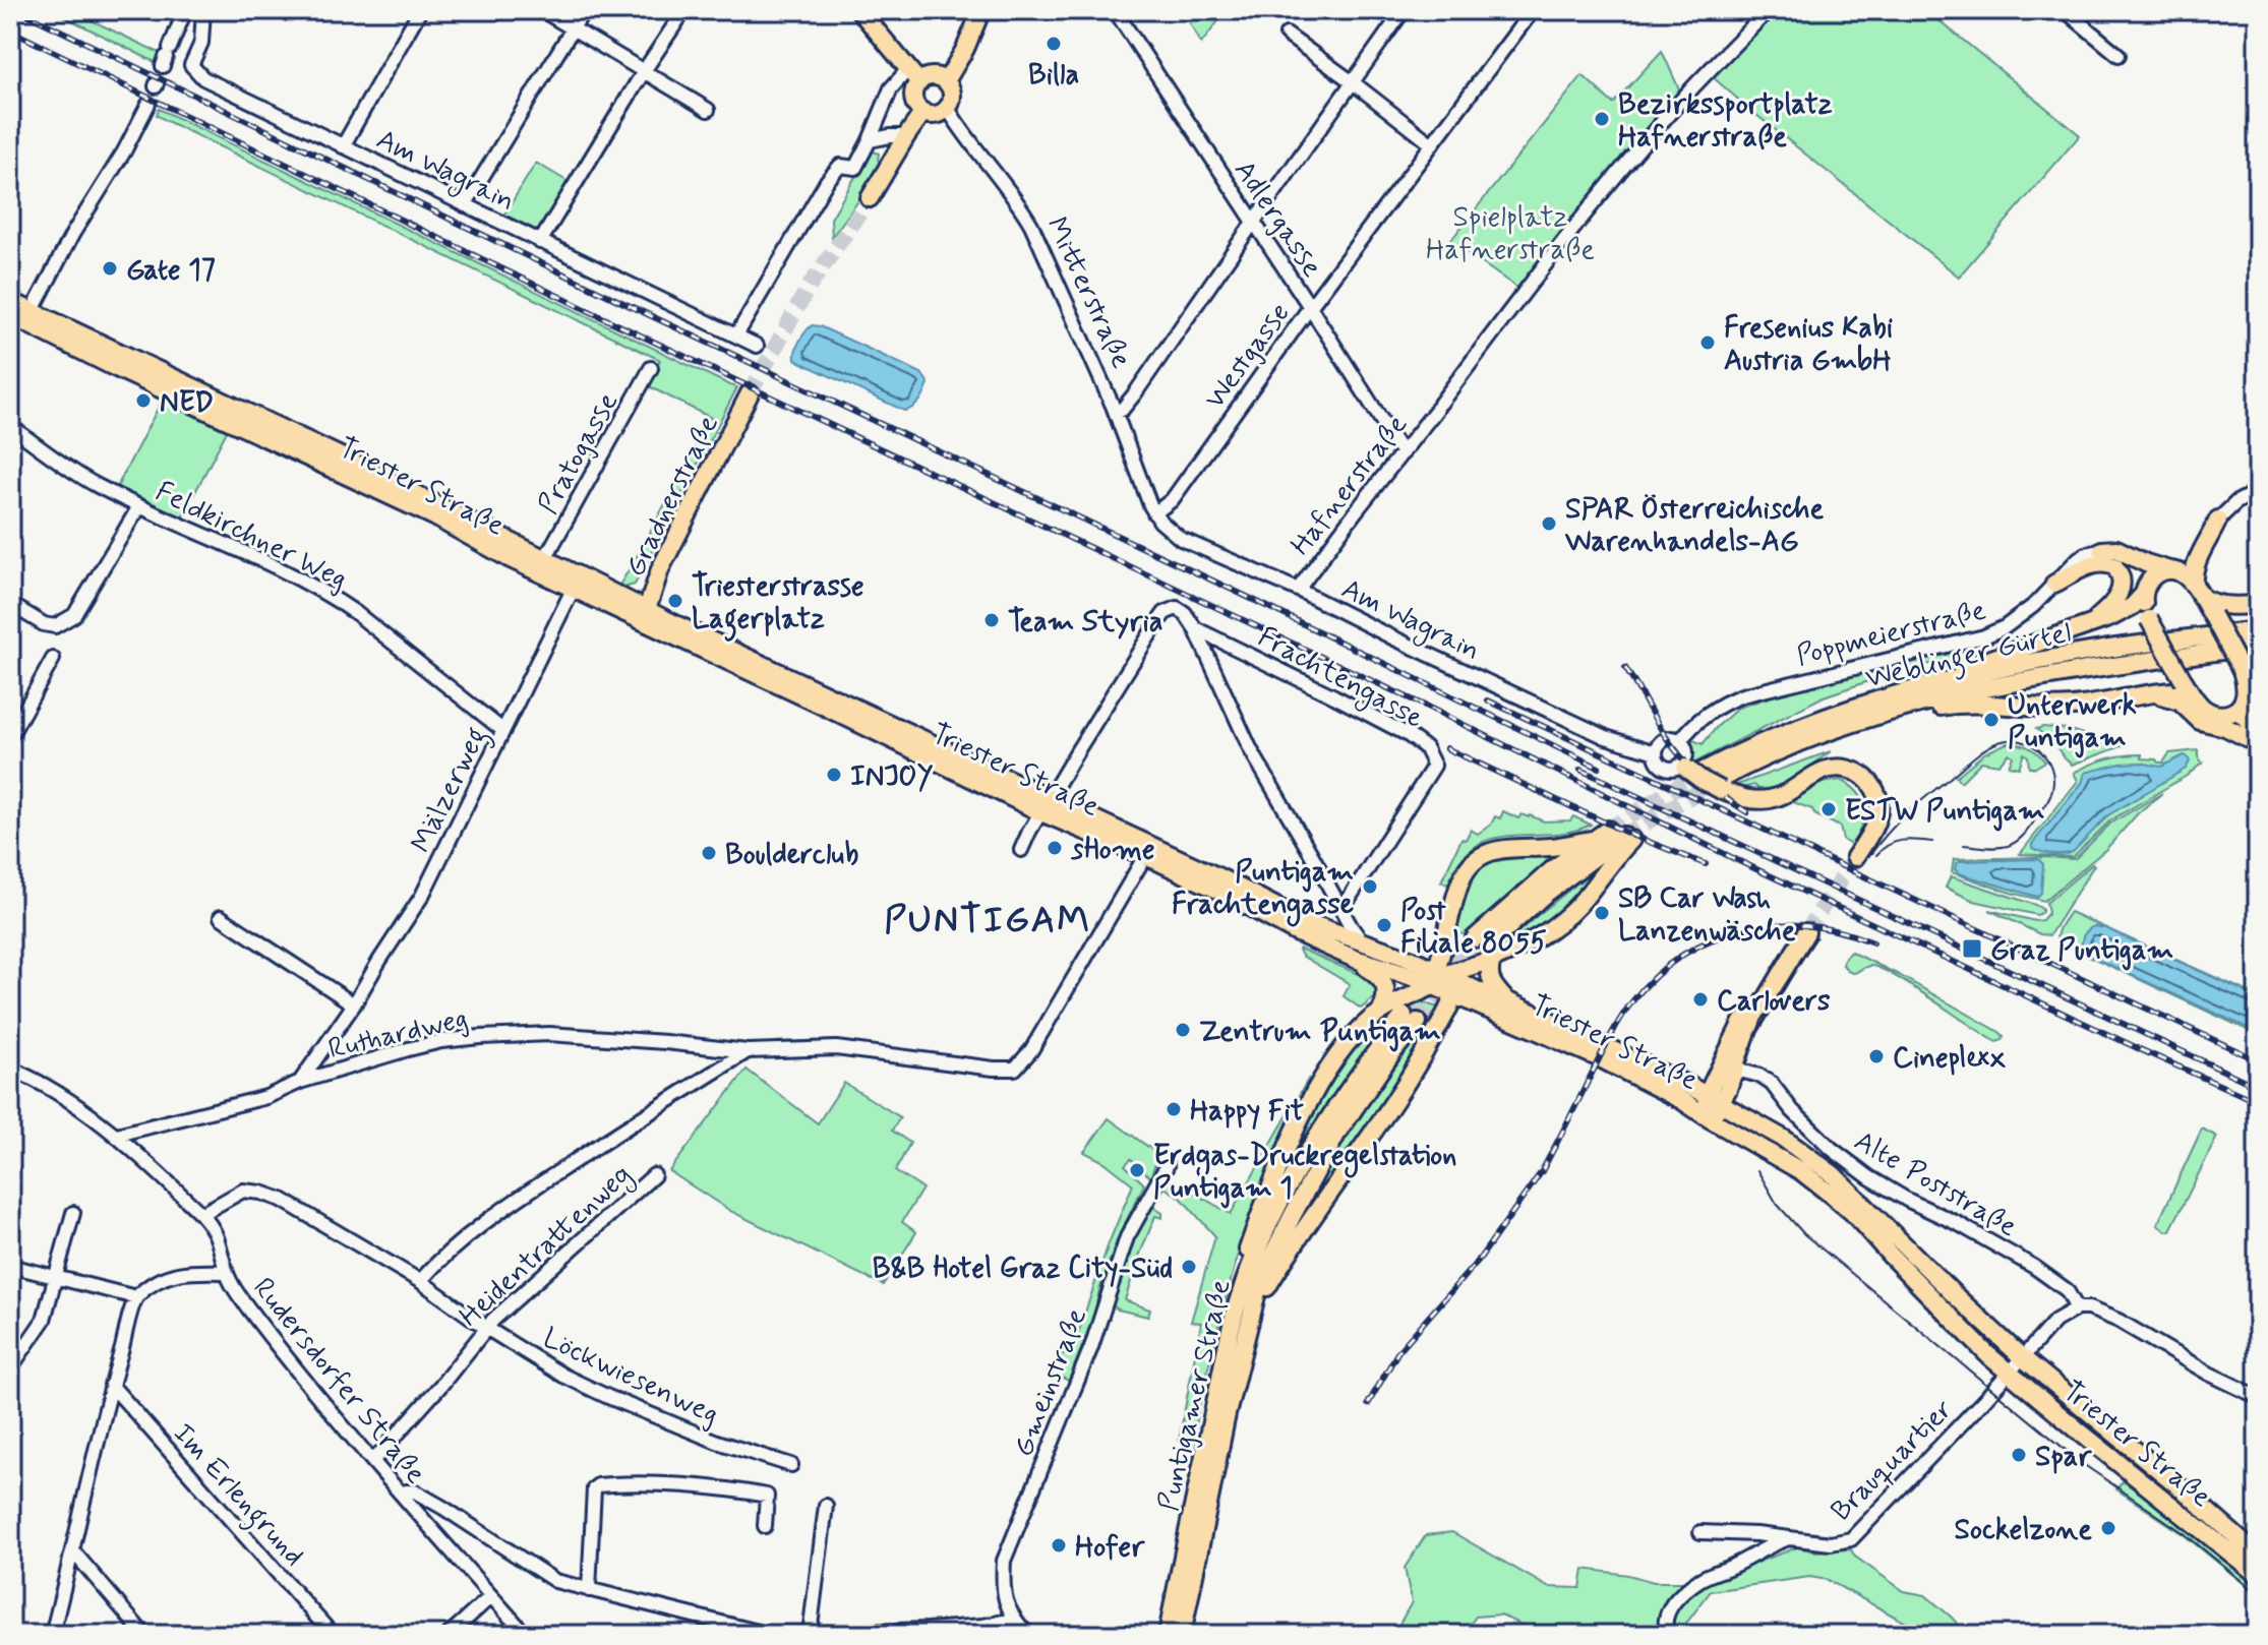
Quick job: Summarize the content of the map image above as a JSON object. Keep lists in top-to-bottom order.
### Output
{
  "streets": {
    "main road": [
      "Triester Straße",
      "Gradnerstraße",
      "Weblinger Gürtel",
      "Puntigamer Straße"
    ],
    "street": [
      "Am Wagrain",
      "Adlergasse",
      "Mitterstraße",
      "Westgasse",
      "Pratogasse",
      "Hafnerstraße",
      "Feldkirchner Weg",
      "Poppmeierstraße",
      "Frachtengasse",
      "Mälzerweg",
      "Ruthardweg",
      "Alte Poststraße",
      "Heidentrattenweg",
      "Löckwiesenweg",
      "Rudersdorfer Straße",
      "Gmeinstraße",
      "Brauquartier",
      "Im Erlengrund"
    ]
  },
  "crossings": [
    ["Am Wagrain", "Mitterstraße"],
    ["Am Wagrain", "Westgasse"],
    ["Am Wagrain", "Hafnerstraße"],
    ["Am Wagrain", "Poppmeierstraße"],
    ["Am Wagrain", "Weblinger Gürtel"],
    ["Adlergasse", "Westgasse"],
    ["Adlergasse", "Hafnerstraße"],
    ["Mitterstraße", "Westgasse"],
    ["Pratogasse", "Triester Straße"],
    ["Triester Straße", "Gradnerstraße"],
    ["Triester Straße", "Mälzerweg"],
    ["Triester Straße", "Ruthardweg"],
    ["Triester Straße", "Brauquartier"],
    ["Feldkirchner Weg", "Mälzerweg"],
    ["Poppmeierstraße", "Weblinger Gürtel"],
    ["Mälzerweg", "Ruthardweg"],
    ["Ruthardweg", "Löckwiesenweg"],
    ["Ruthardweg", "Rudersdorfer Straße"],
    ["Heidentrattenweg", "Löckwiesenweg"],
    ["Heidentrattenweg", "Rudersdorfer Straße"],
    ["Löckwiesenweg", "Rudersdorfer Straße"]
  ],
  "districts": ["PUNTIGAM"],
  "parks": ["Spielplatz Hafnerstraße"],
  "places": {
    "other": [
      "Billa",
      "Bezirkssportplatz Hafnerstraße",
      "Gate 17",
      "Fresenius Kabi Austria GmbH",
      "NED",
      "SPAR Österreichische Warenhandels-AG",
      "Triesterstrasse Lagerplatz",
      "Team Styria",
      "Unterwerk Puntigam",
      "INJOY",
      "ESTW Puntigam",
      "sHome",
      "Boulderclub",
      "Puntigam Frachtengasse",
      "SB Car Wash Lanzenwäsche",
      "Post Filiale 8055",
      "Carlovers",
      "Zentrum Puntigam",
      "Cineplexx",
      "Happy Fit",
      "Erdgas-Druckregelstation Puntigam 1",
      "B&B Hotel Graz City-Süd",
      "Spar",
      "Sockelzone",
      "Hofer"
    ],
    "transit": ["Graz Puntigam"]
  }
}
